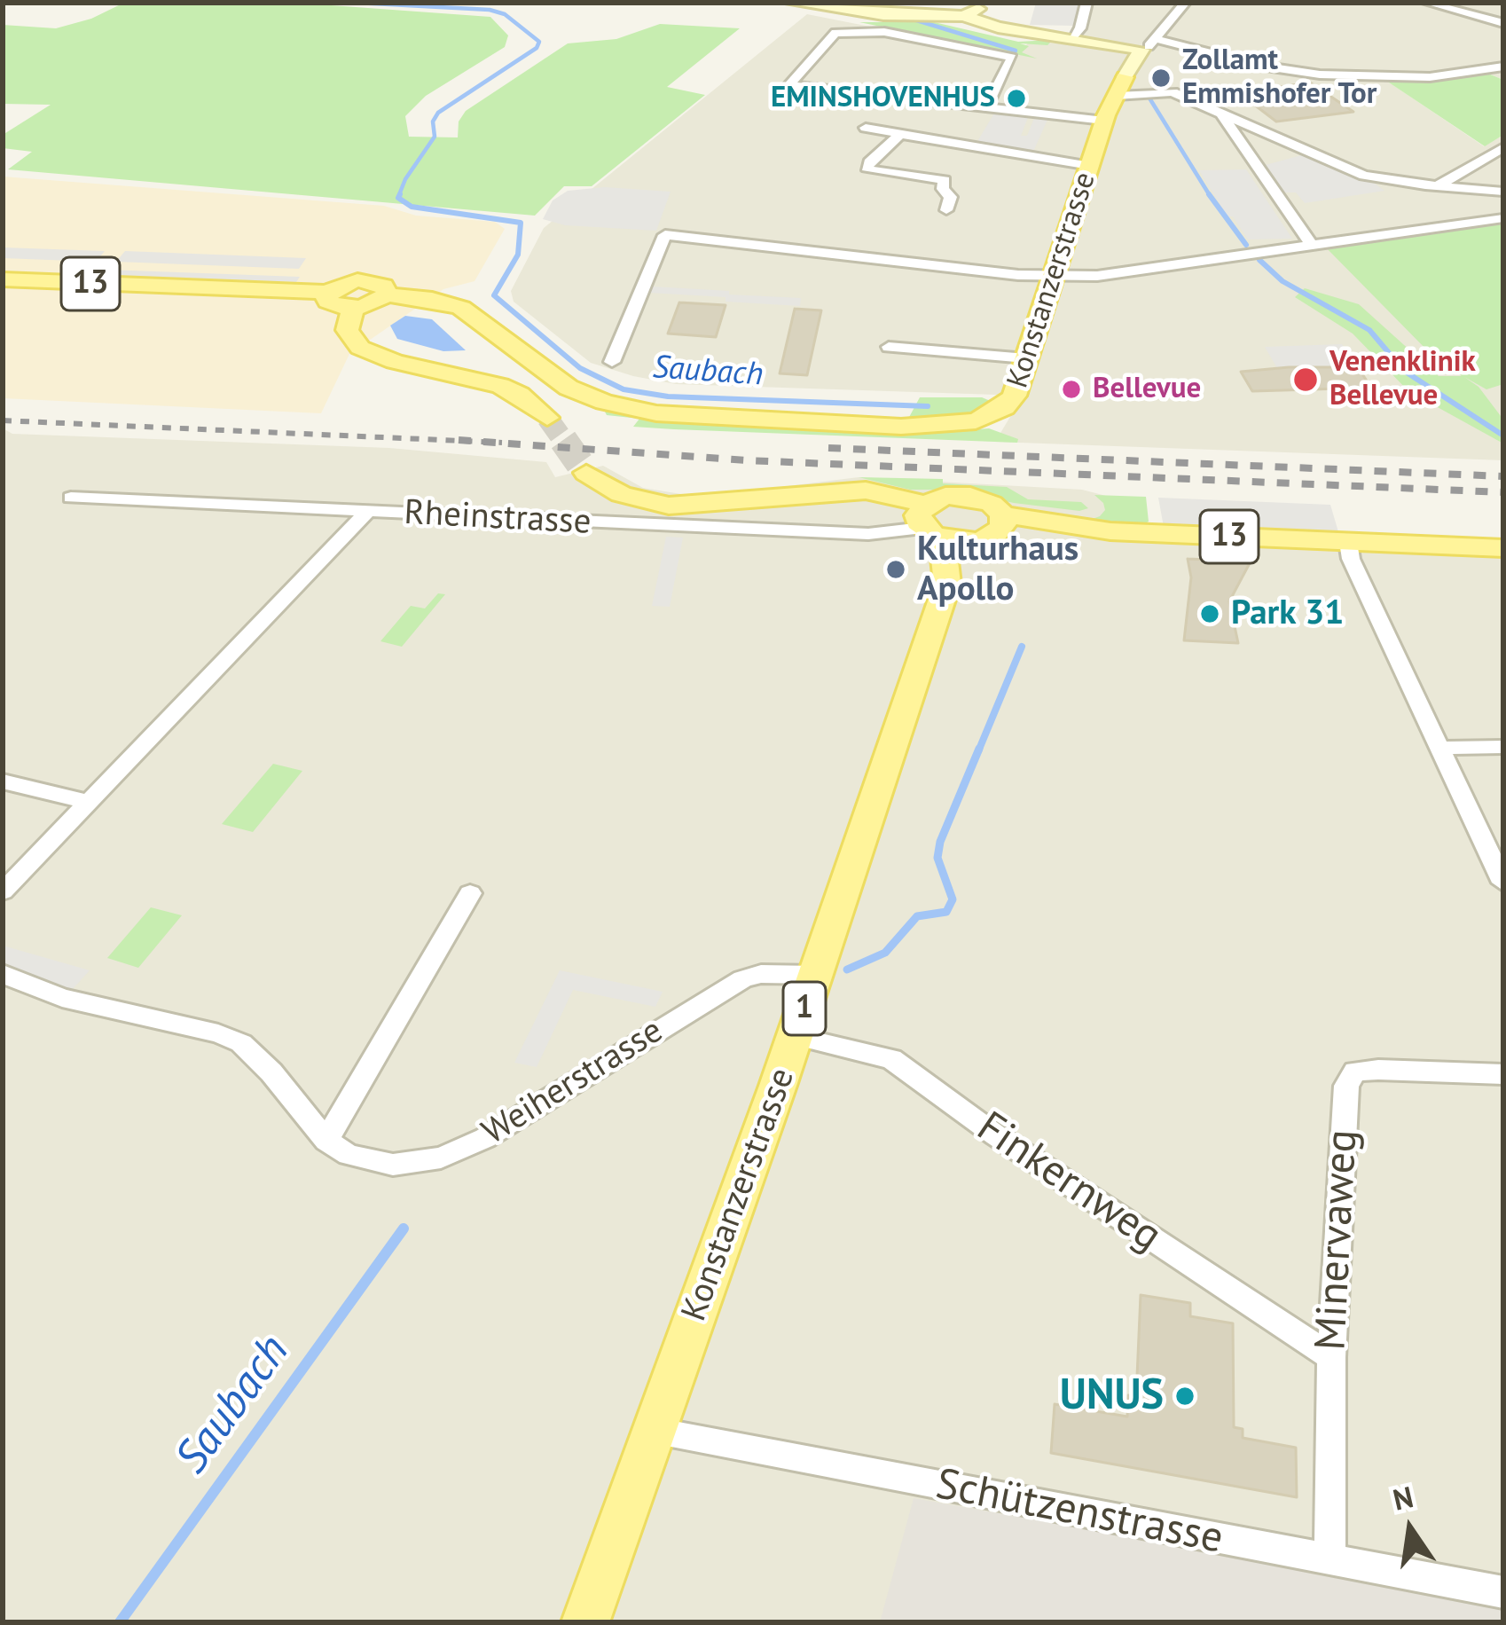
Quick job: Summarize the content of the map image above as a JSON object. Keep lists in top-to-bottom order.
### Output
{
  "streets": {
    "main road": ["Konstanzerstrasse", "13", "1"],
    "street": [
      "Rheinstrasse",
      "Weiherstrasse",
      "Finkernweg",
      "Minervaweg",
      "Schützenstrasse"
    ]
  },
  "crossings": [
    ["Konstanzerstrasse", "13"],
    ["Konstanzerstrasse", "Rheinstrasse"],
    ["Konstanzerstrasse", "Weiherstrasse"],
    ["Konstanzerstrasse", "Finkernweg"],
    ["Konstanzerstrasse", "Schützenstrasse"],
    ["Finkernweg", "Minervaweg"],
    ["Minervaweg", "Schützenstrasse"]
  ],
  "water": ["Saubach"],
  "places": [
    "Zollamt Emmishofer Tor",
    "EMINSHOVENHUS",
    "Venenklinik Bellevue",
    "Bellevue",
    "Kulturhaus Apollo",
    "Park 31",
    "UNUS"
  ],
  "north": "top"
}
